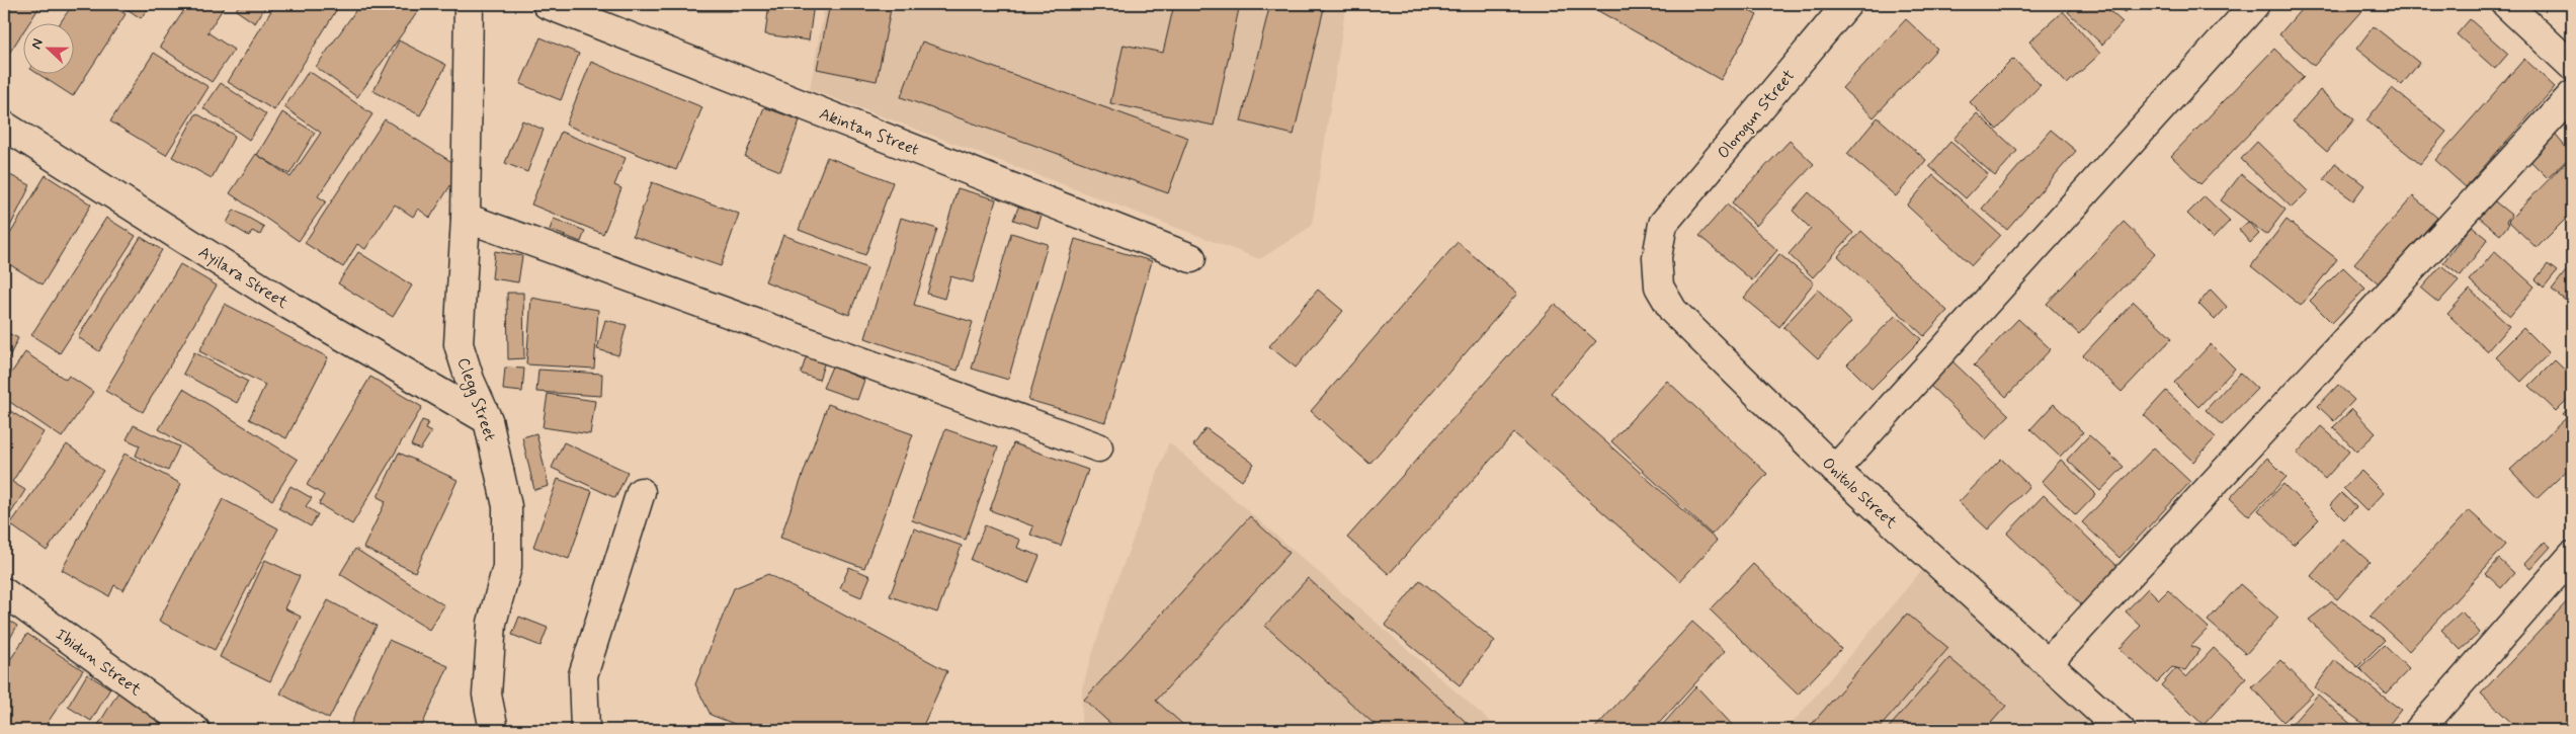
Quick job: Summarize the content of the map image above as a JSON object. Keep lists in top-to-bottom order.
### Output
{
  "streets": {
    "street": [
      "Olorogun Street",
      "Akintan Street",
      "Ayilara Street",
      "Clegg Street",
      "Onitolo Street",
      "Ibidun Street"
    ]
  },
  "crossings": [
    ["Olorogun Street", "Onitolo Street"],
    ["Ayilara Street", "Clegg Street"]
  ],
  "north": "left"
}
